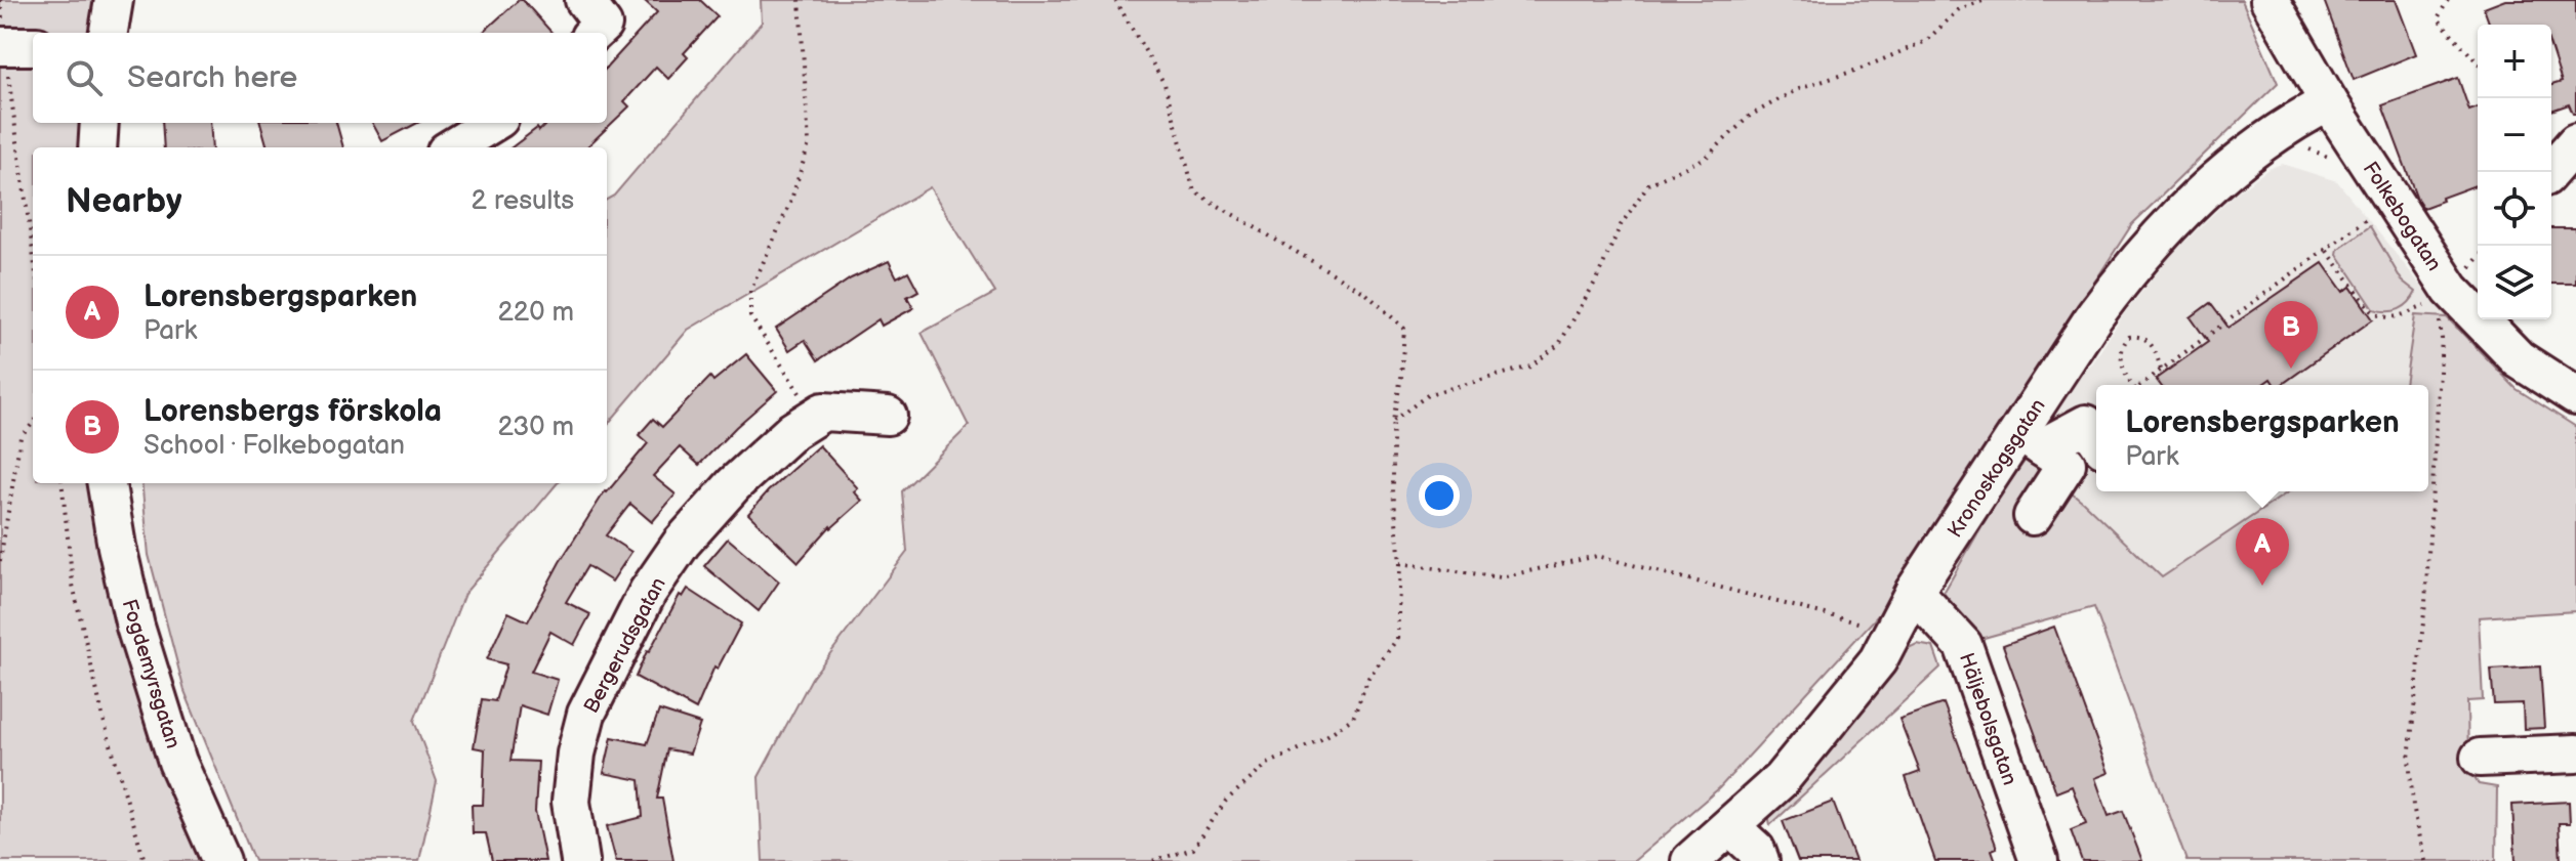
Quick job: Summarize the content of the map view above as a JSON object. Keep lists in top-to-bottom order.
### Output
{
  "streets": {
    "street": [
      "Folkebogatan",
      "Kronoskogsgatan",
      "Bergerudsgatan",
      "Fogdemyrsgatan",
      "Häljebolsgatan"
    ]
  },
  "crossings": [
    ["Folkebogatan", "Kronoskogsgatan"],
    ["Kronoskogsgatan", "Häljebolsgatan"]
  ],
  "page": {
    "map_buttons": ["+", "−"],
    "search": "Search here",
    "heading": ["Nearby", "2 results"],
    "list": [
      {
        "mark": "A",
        "name": "Lorensbergsparken",
        "note": "Park",
        "value": "220 m"
      },
      {
        "mark": "B",
        "name": "Lorensbergs förskola",
        "note": "School · Folkebogatan",
        "value": "230 m"
      }
    ],
    "pins": ["B", "A"],
    "popup": ["Lorensbergsparken", "Park"]
  }
}
